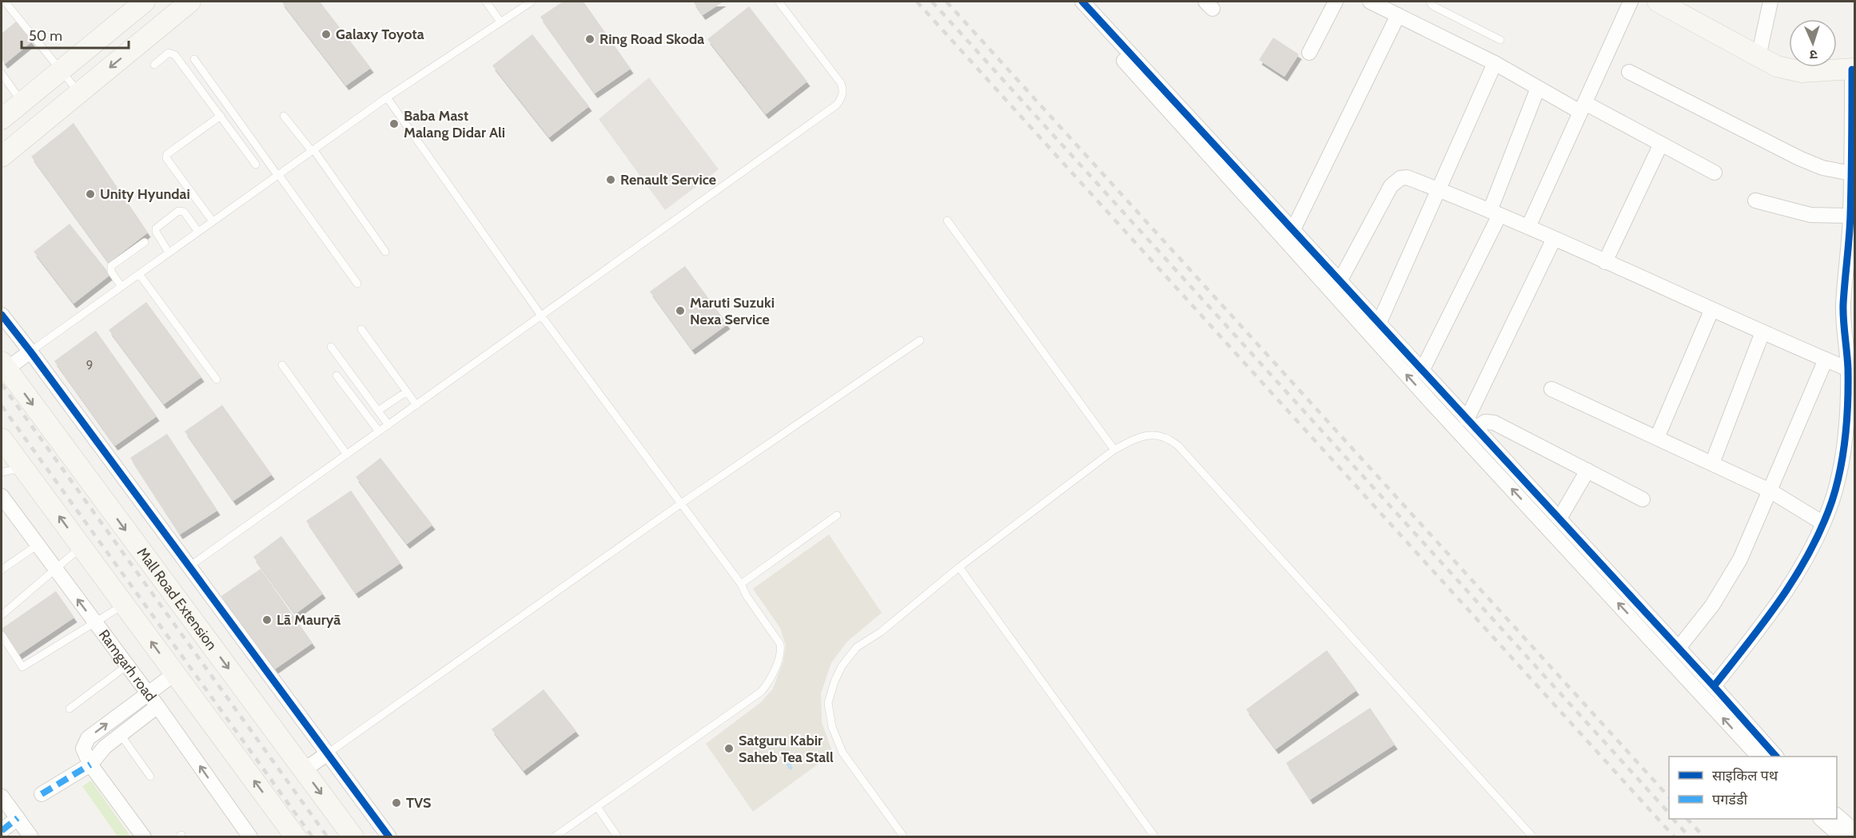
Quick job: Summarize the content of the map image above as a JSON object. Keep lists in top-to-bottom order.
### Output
{
  "streets": {
    "main road": ["Mall Road Extension"],
    "street": ["Ramgarh road"]
  },
  "places": [
    "Galaxy Toyota",
    "Ring Road Skoda",
    "Baba Mast Malang Didar Ali",
    "Renault Service",
    "Unity Hyundai",
    "Maruti Suzuki Nexa Service",
    "Lā Mauryā",
    "Satguru Kabir Saheb Tea Stall",
    "TVS"
  ],
  "house_numbers": ["9"],
  "legend": ["साइकिल पथ", "पगडंडी"],
  "scale_bar": "50 m",
  "north": "bottom"
}
